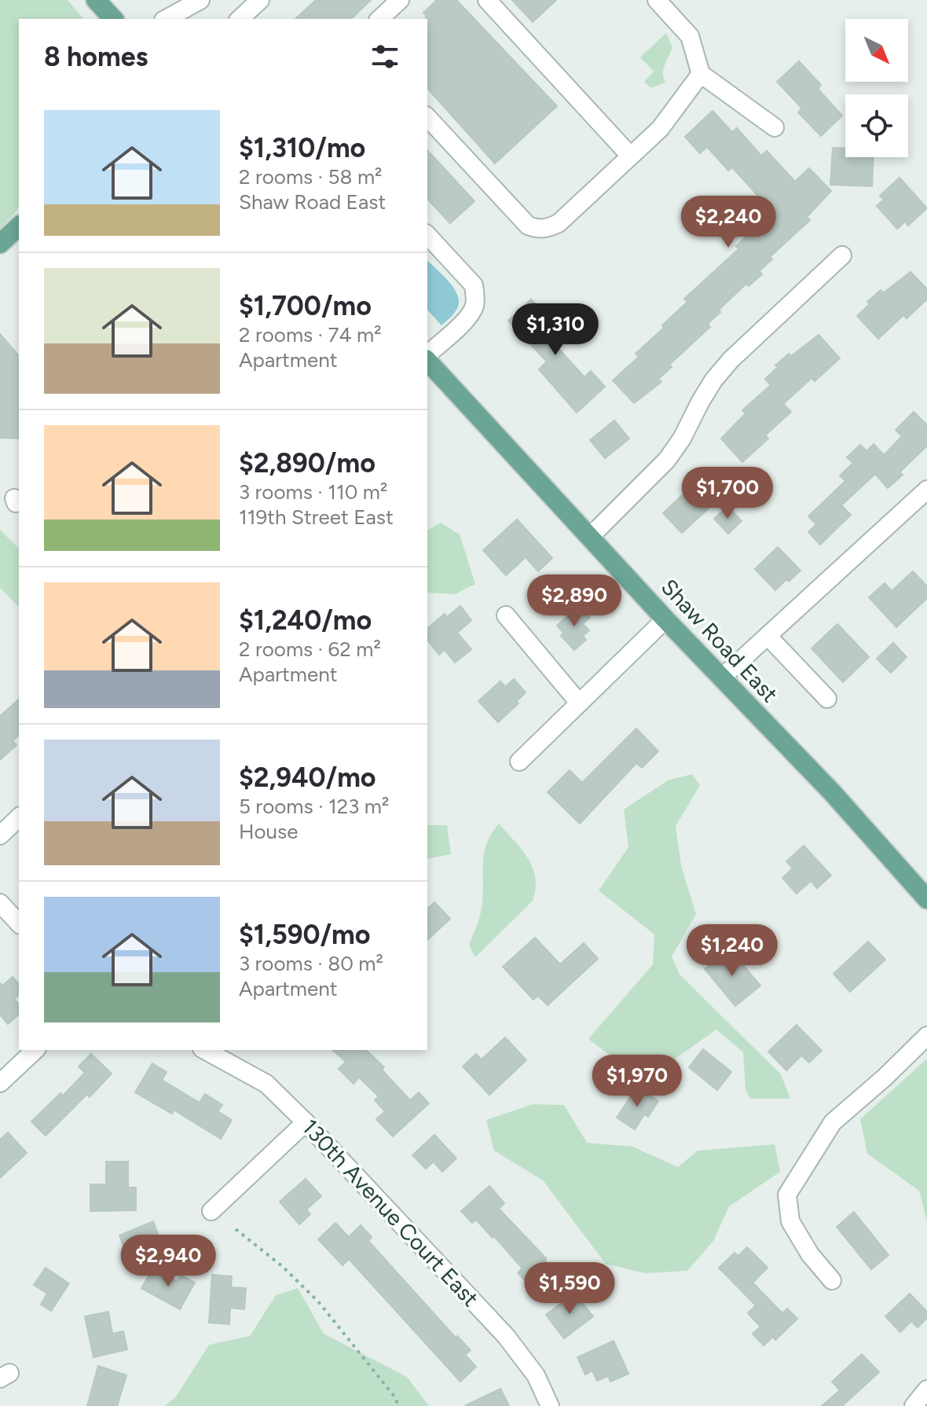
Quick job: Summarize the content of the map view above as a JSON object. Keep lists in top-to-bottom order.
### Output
{
  "streets": {
    "main road": ["Shaw Road East"],
    "street": ["130th Avenue Court East"]
  },
  "north": "bottom right",
  "page": {
    "heading": "8 homes",
    "list": [
      {
        "name": "$1,310/mo",
        "note": "2 rooms · 58 m² · Shaw Road East"
      },
      {
        "name": "$1,700/mo",
        "note": "2 rooms · 74 m² · Apartment"
      },
      {
        "name": "$2,890/mo",
        "note": "3 rooms · 110 m² · 119th Street East"
      },
      {
        "name": "$1,240/mo",
        "note": "2 rooms · 62 m² · Apartment"
      },
      {
        "name": "$2,940/mo",
        "note": "5 rooms · 123 m² · House"
      },
      {
        "name": "$1,590/mo",
        "note": "3 rooms · 80 m² · Apartment"
      }
    ],
    "price": [
      "$2,240",
      "$1,310",
      "$1,700",
      "$2,890",
      "$1,240",
      "$1,970",
      "$2,940",
      "$1,590"
    ]
  }
}
